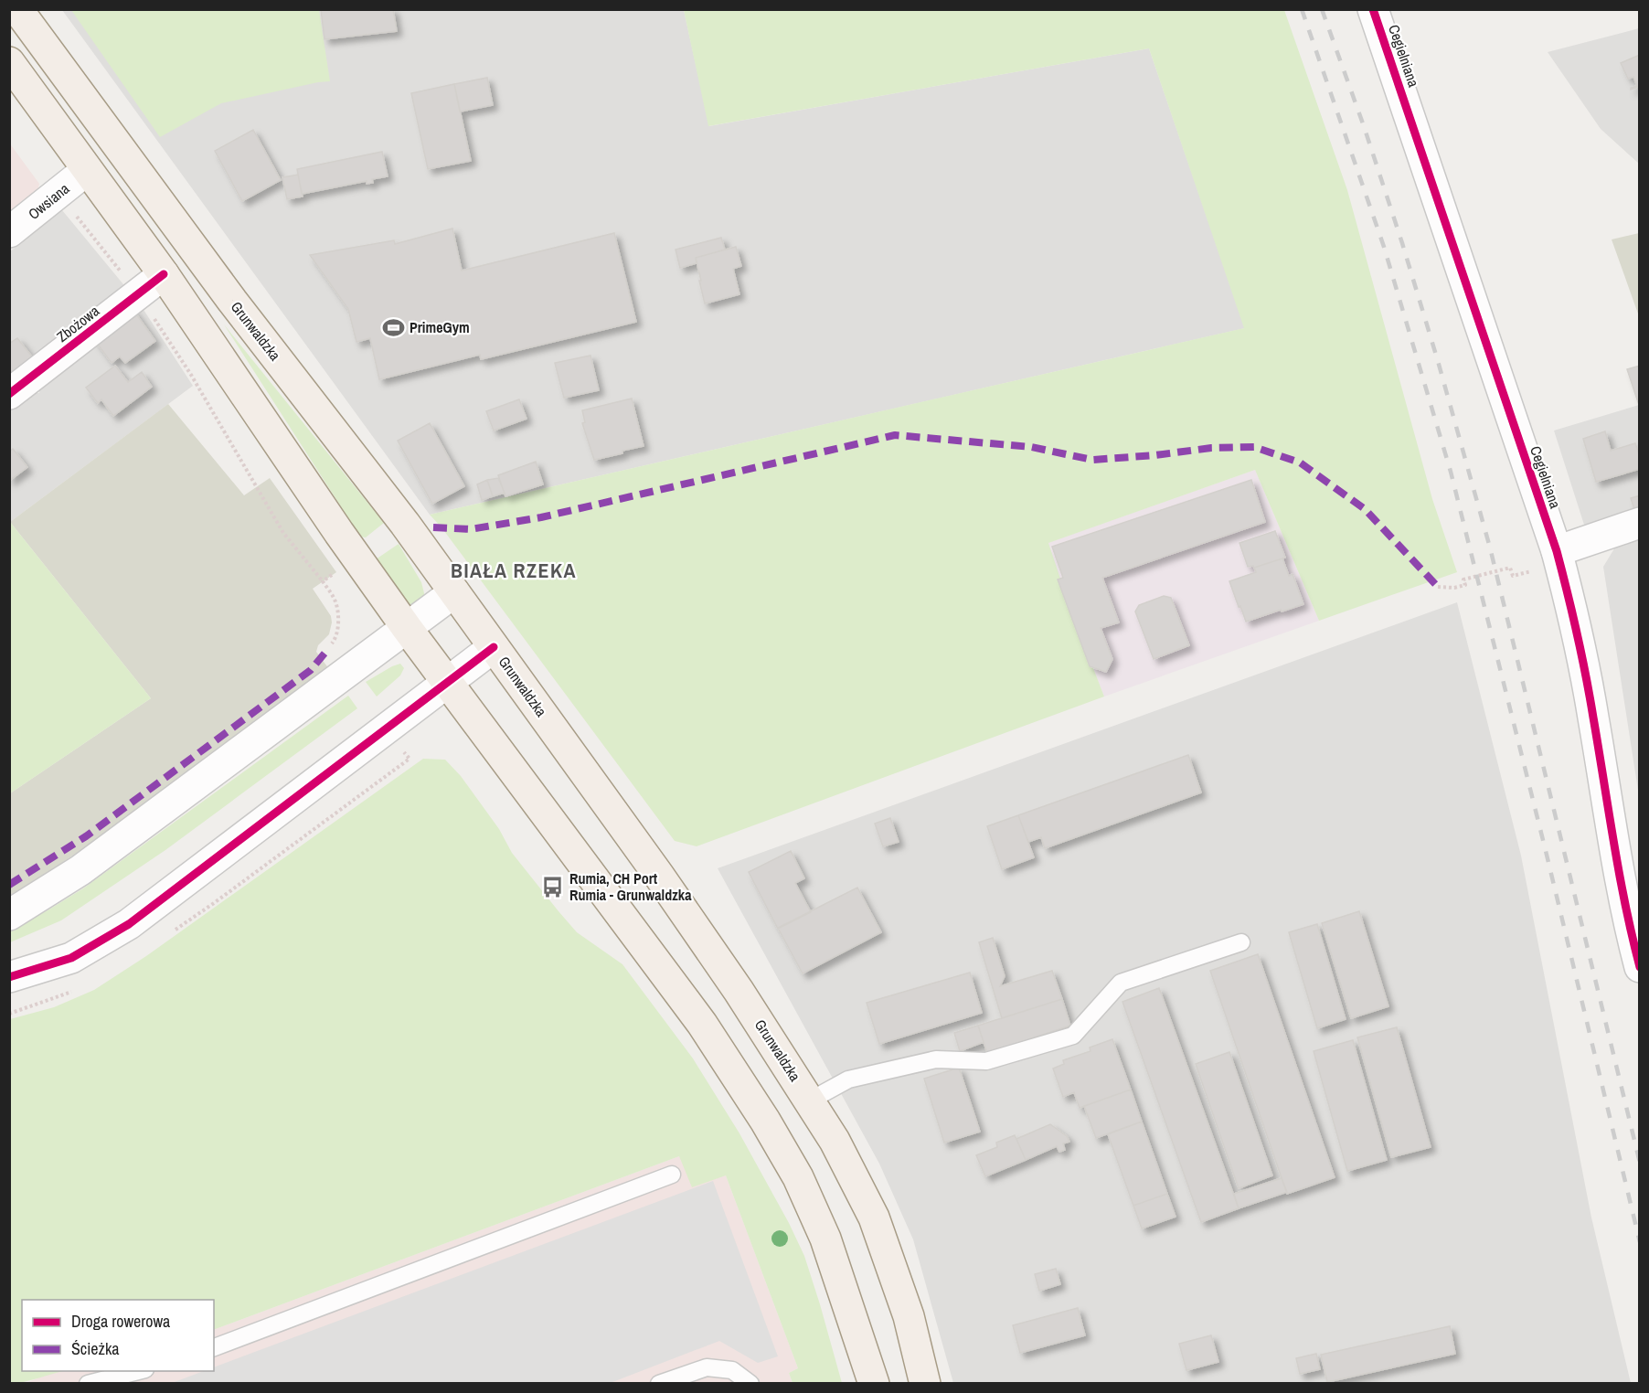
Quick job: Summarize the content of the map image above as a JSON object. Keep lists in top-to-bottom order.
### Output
{
  "streets": {
    "main road": ["Grunwaldzka"],
    "street": ["Cegielniana", "Owsiana", "Zbożowa"]
  },
  "districts": ["BIAŁA RZEKA"],
  "places": {
    "sports": ["PrimeGym"],
    "bus stop": ["Rumia, CH Port Rumia - Grunwaldzka"]
  },
  "legend": ["Droga rowerowa", "Ścieżka"]
}
